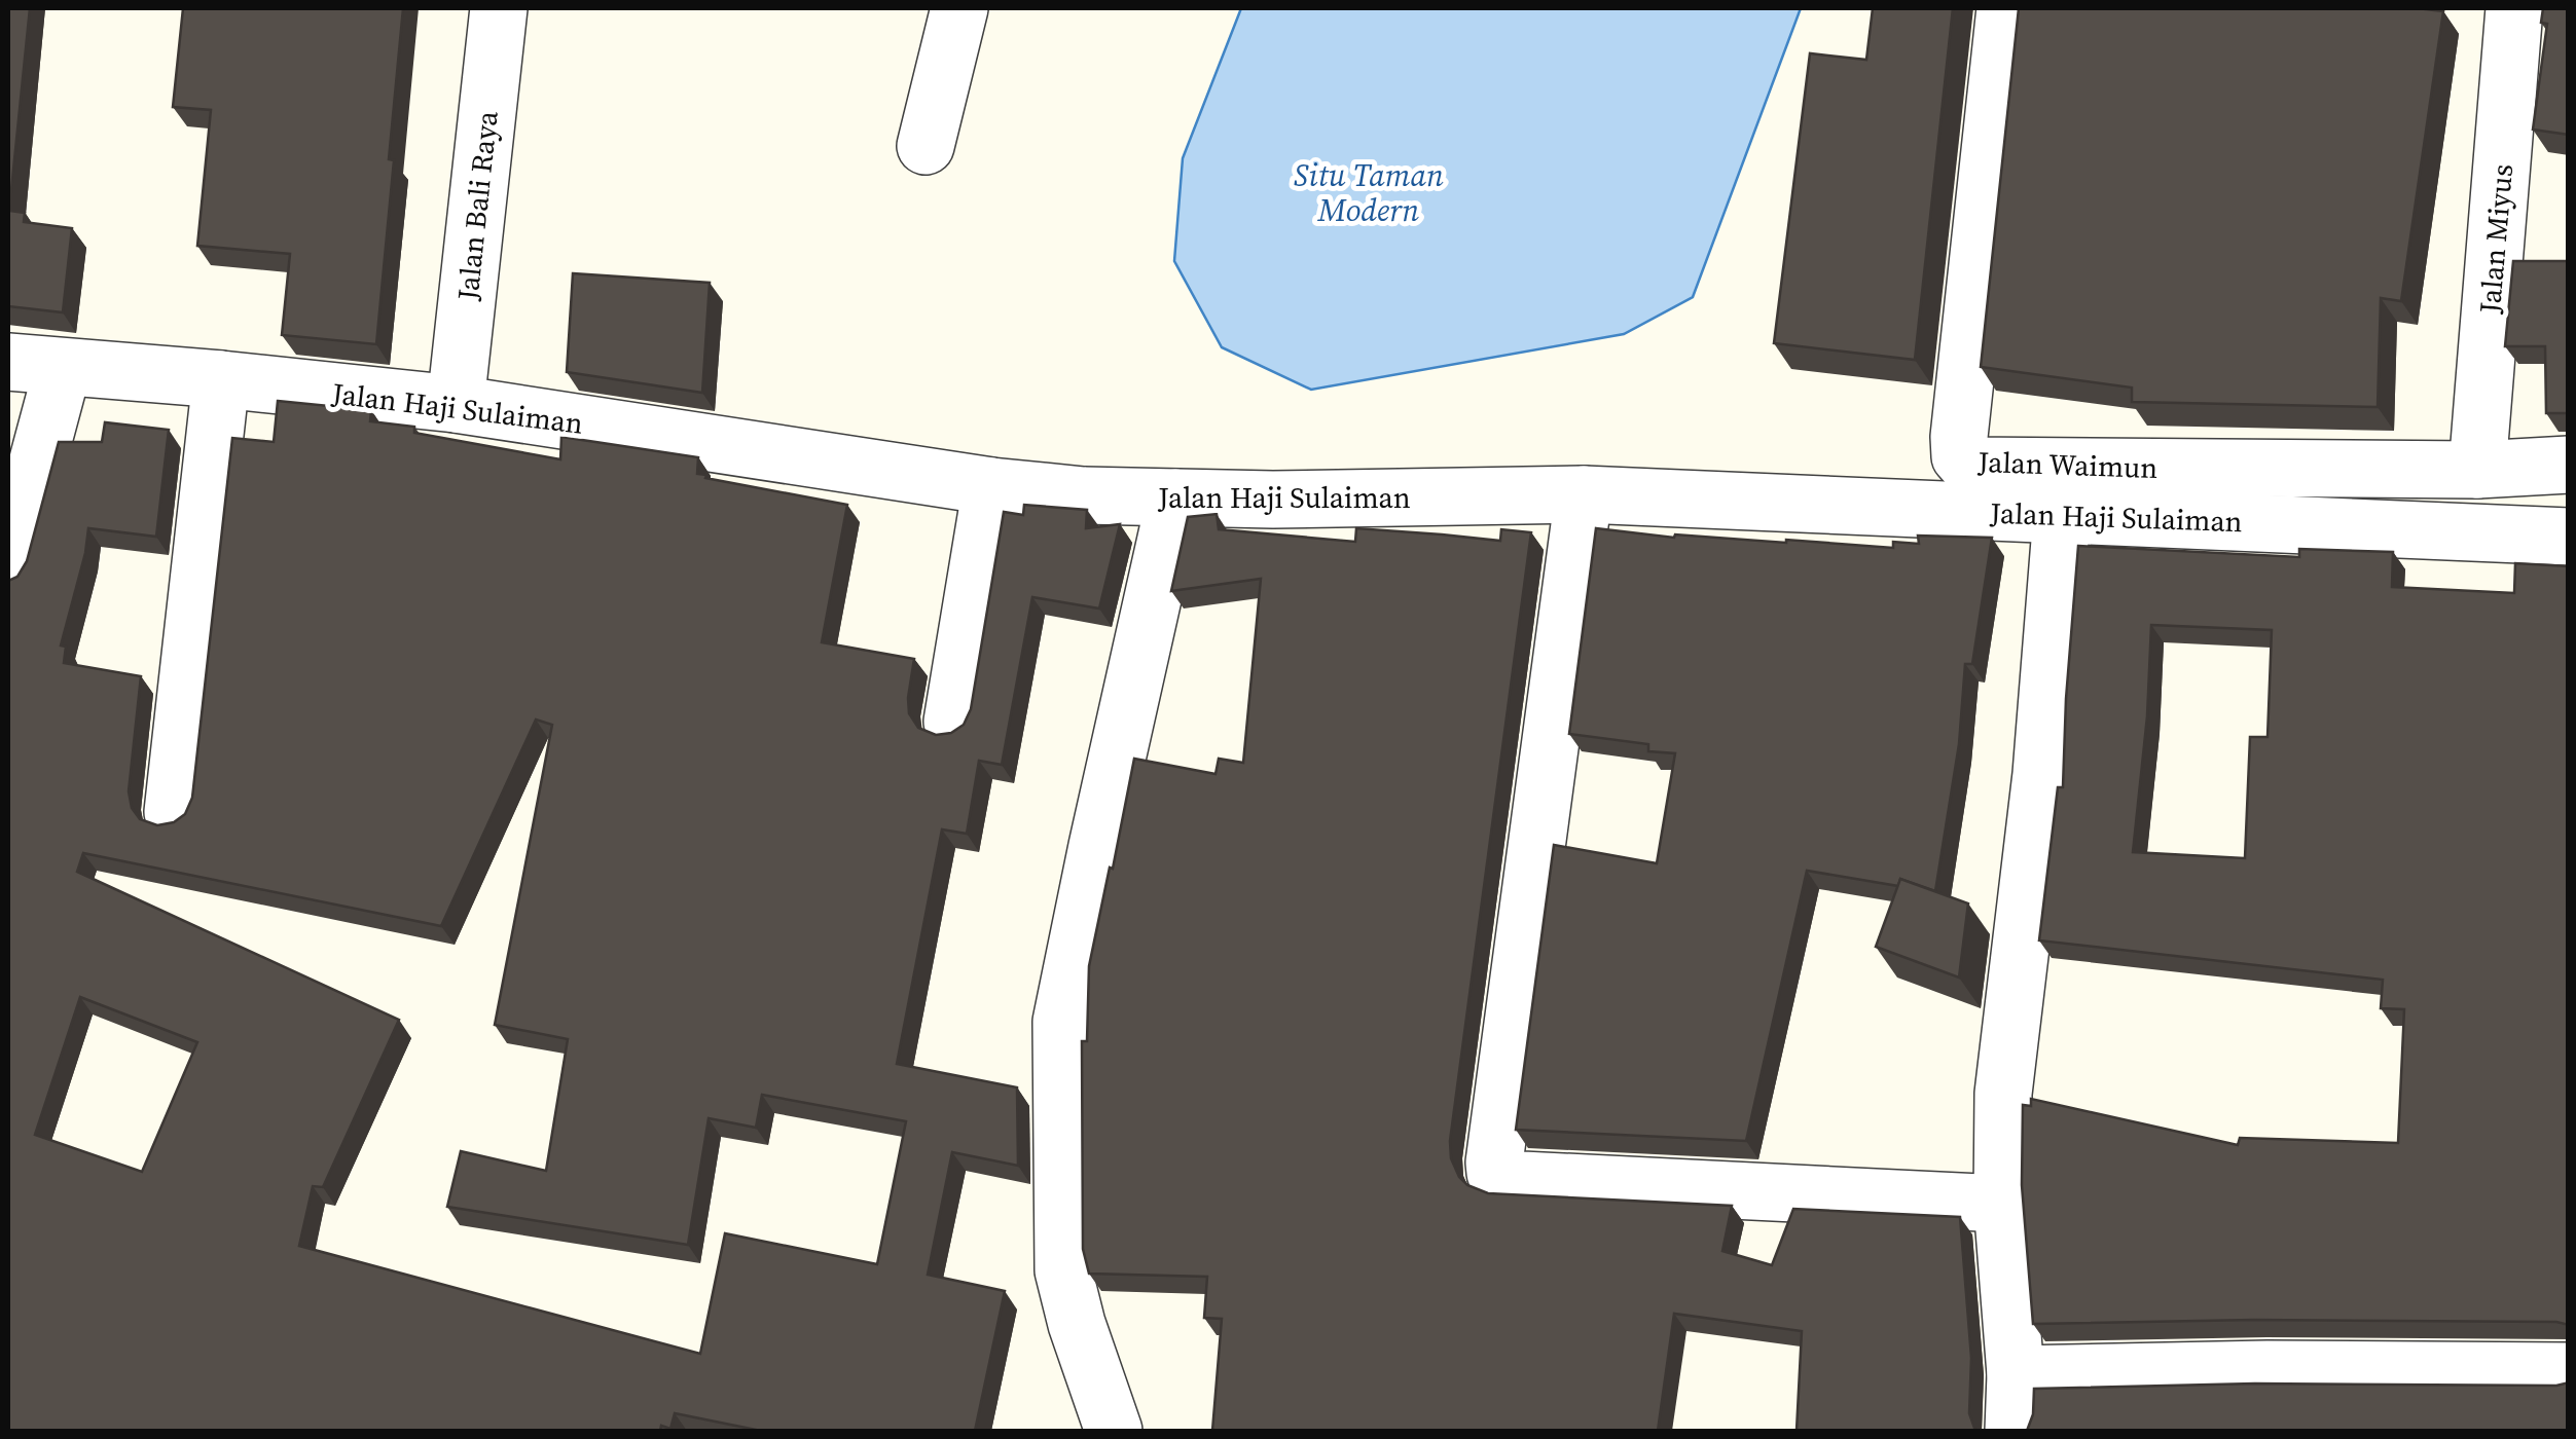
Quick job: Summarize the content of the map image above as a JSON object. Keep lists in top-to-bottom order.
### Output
{
  "streets": {
    "street": [
      "Jalan Bali Raya",
      "Jalan Miyus",
      "Jalan Haji Sulaiman",
      "Jalan Waimun"
    ]
  },
  "crossings": [
    ["Jalan Bali Raya", "Jalan Haji Sulaiman"],
    ["Jalan Miyus", "Jalan Waimun"]
  ],
  "water": ["Situ Taman Modern"]
}
